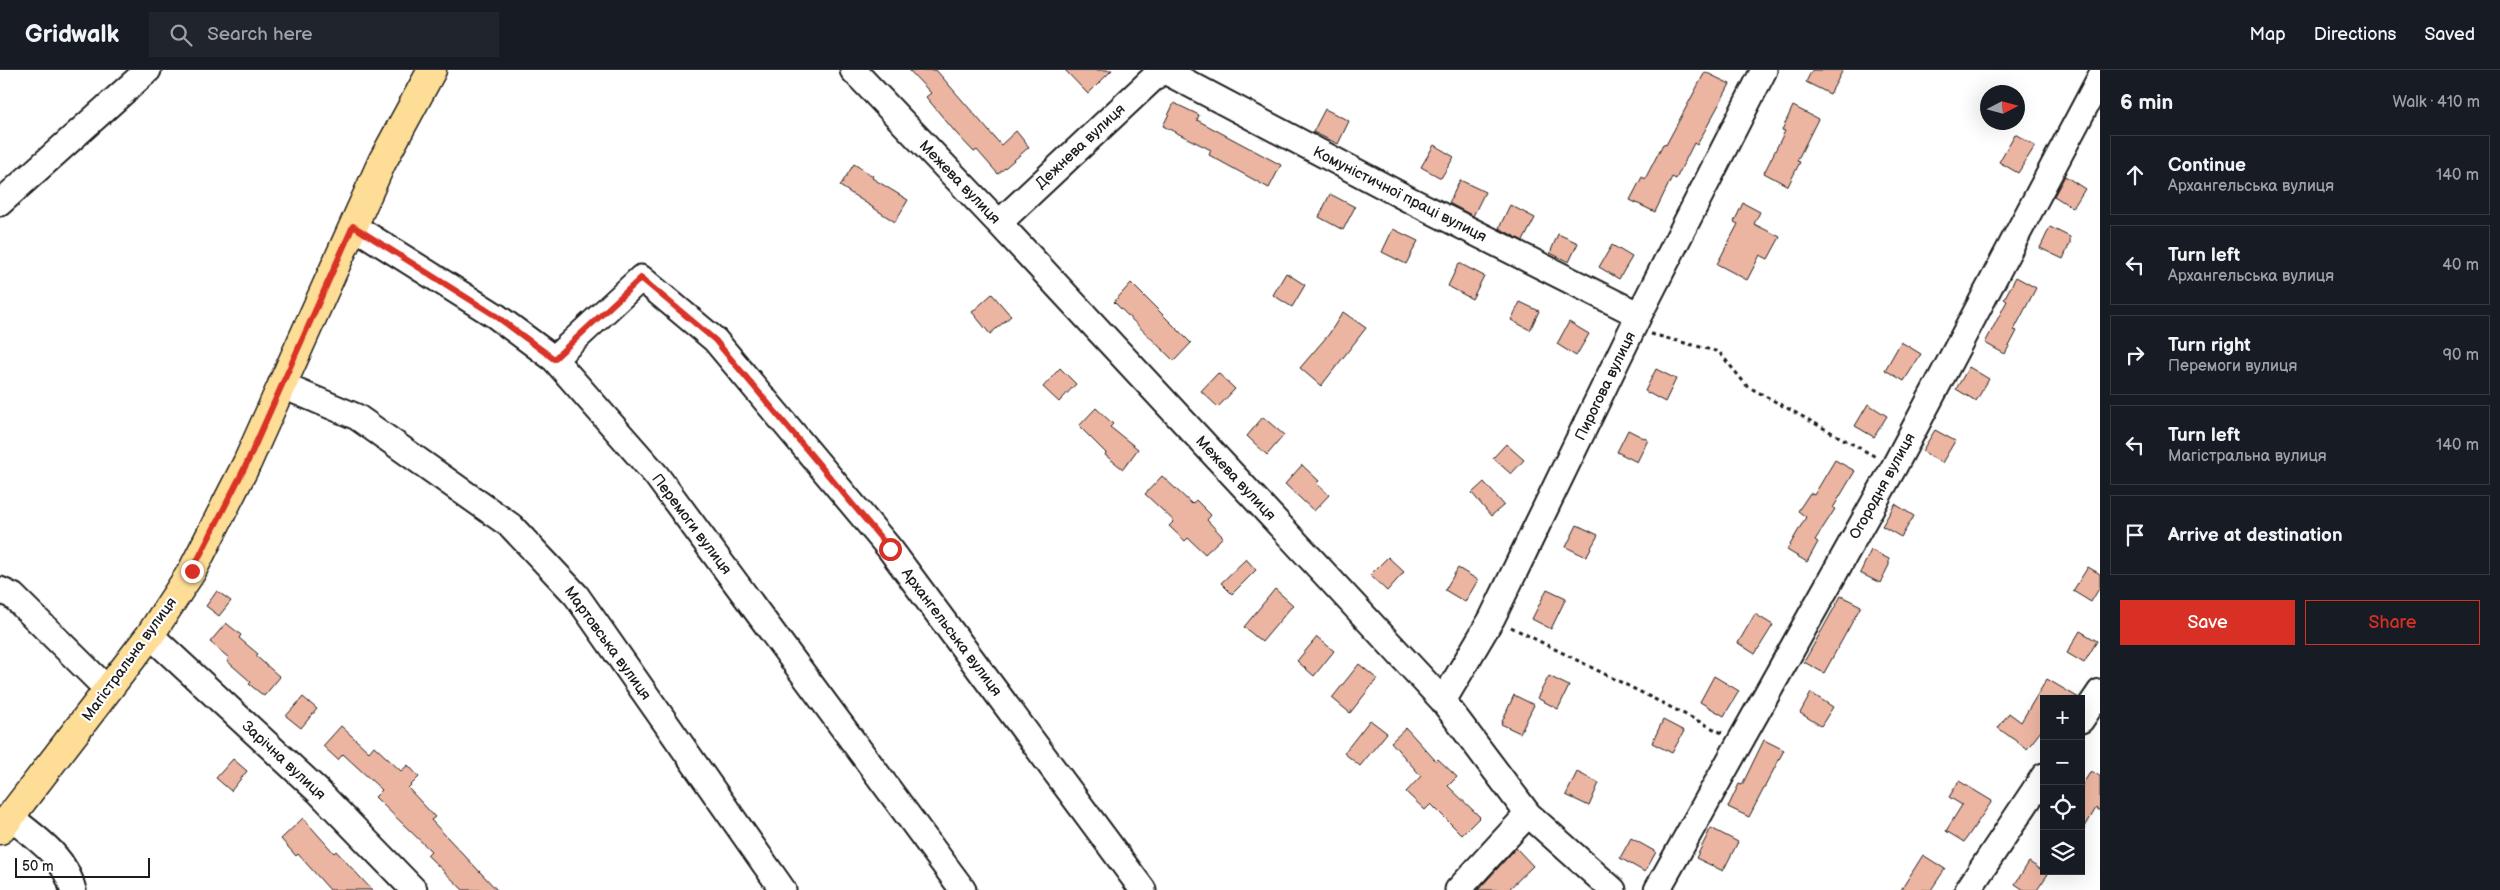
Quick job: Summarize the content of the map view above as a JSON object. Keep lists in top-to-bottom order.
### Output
{
  "streets": {
    "main road": ["Магістральна вулиця"],
    "street": [
      "Дежнева вулиця",
      "Межева вулиця",
      "Комуністичної праці вулиця",
      "Пирогова вулиця",
      "Огородня вулиця",
      "Перемоги вулиця",
      "Архангельська вулиця",
      "Мартовська вулиця",
      "Зарічна вулиця"
    ]
  },
  "crossings": [
    ["Дежнева вулиця", "Межева вулиця"],
    ["Дежнева вулиця", "Комуністичної праці вулиця"],
    ["Межева вулиця", "Пирогова вулиця"],
    ["Комуністичної праці вулиця", "Пирогова вулиця"],
    ["Перемоги вулиця", "Архангельська вулиця"],
    ["Перемоги вулиця", "Магістральна вулиця"],
    ["Мартовська вулиця", "Магістральна вулиця"],
    ["Магістральна вулиця", "Зарічна вулиця"]
  ],
  "scale_bar": "50 m",
  "north": "right",
  "page": {
    "header": "Gridwalk",
    "search": "Search here",
    "nav": ["Map", "Directions", "Saved"],
    "heading": ["6 min", "Walk · 410 m"],
    "list": [
      ["Continue", "Архангельська вулиця", "140 m"],
      ["Turn left", "Архангельська вулиця", "40 m"],
      ["Turn right", "Перемоги вулиця", "90 m"],
      ["Turn left", "Магістральна вулиця", "140 m"],
      "Arrive at destination"
    ],
    "buttons": ["Save", "Share"],
    "map_buttons": ["+", "−"],
    "scale": "50 m"
  }
}
